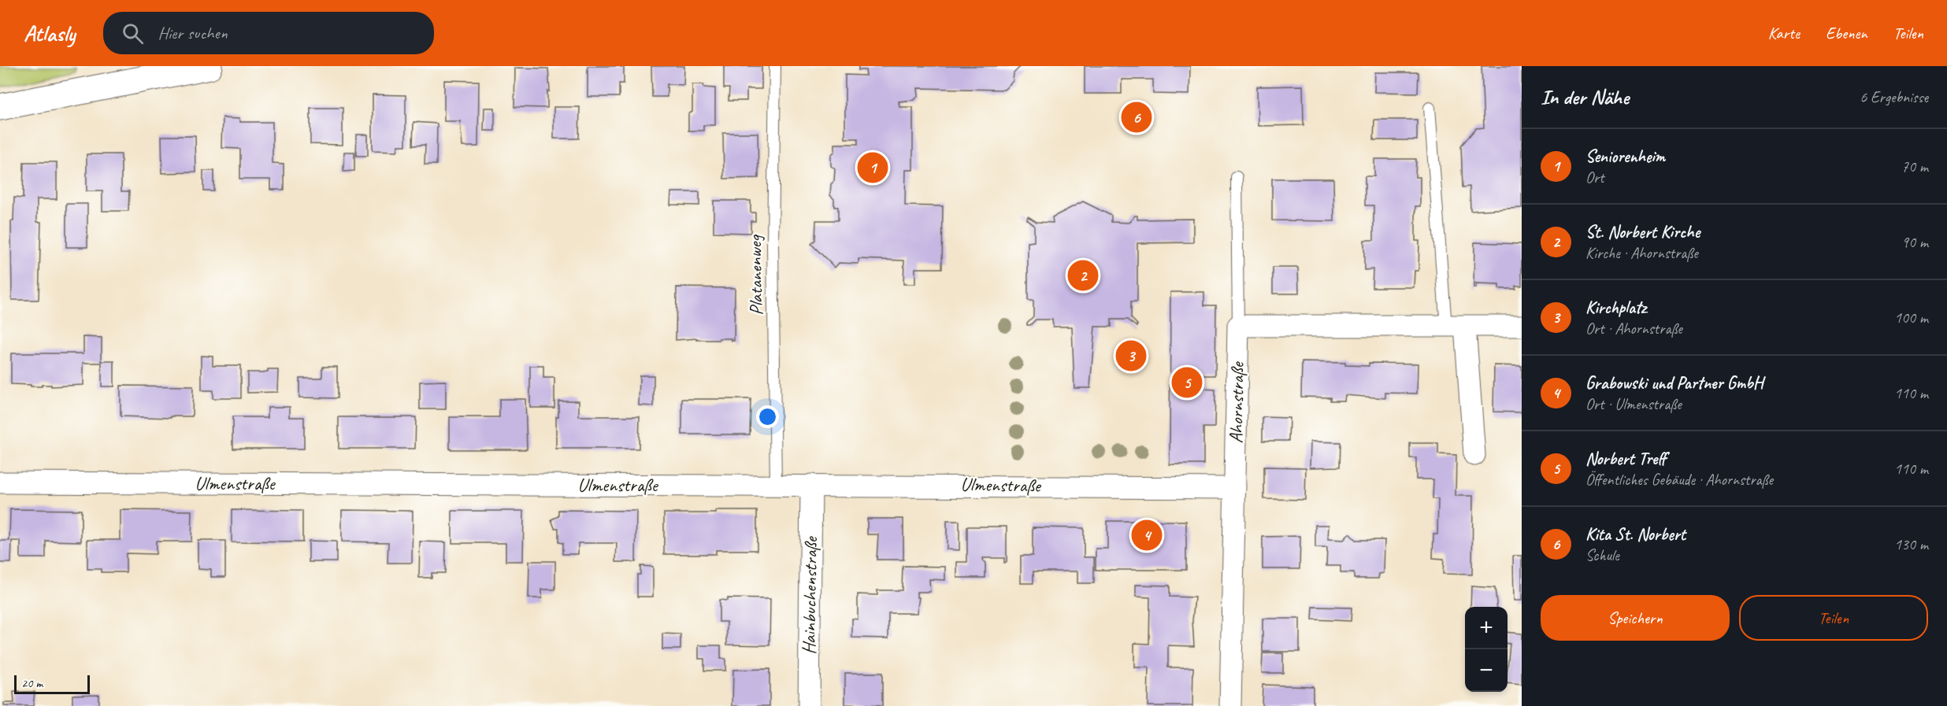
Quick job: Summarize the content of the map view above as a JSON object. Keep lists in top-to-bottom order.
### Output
{
  "streets": {
    "street": ["Ahornstraße", "Ulmenstraße", "Hainbuchenstraße"],
    "lane": ["Platanenweg"]
  },
  "crossings": [
    ["Platanenweg", "Ulmenstraße"],
    ["Ahornstraße", "Ulmenstraße"],
    ["Ulmenstraße", "Hainbuchenstraße"]
  ],
  "scale_bar": "20 m",
  "page": {
    "header": "Atlasly",
    "search": "Hier suchen",
    "nav": ["Karte", "Ebenen", "Teilen"],
    "heading": ["In der Nähe", "6 Ergebnisse"],
    "pins": [
      "6",
      "1",
      "2",
      "3",
      "5",
      "4"
    ],
    "list": [
      {
        "mark": "1",
        "name": "Seniorenheim",
        "note": "Ort",
        "value": "70 m"
      },
      {
        "mark": "2",
        "name": "St. Norbert Kirche",
        "note": "Kirche · Ahornstraße",
        "value": "90 m"
      },
      {
        "mark": "3",
        "name": "Kirchplatz",
        "note": "Ort · Ahornstraße",
        "value": "100 m"
      },
      {
        "mark": "4",
        "name": "Grabowski und Partner GmbH",
        "note": "Ort · Ulmenstraße",
        "value": "110 m"
      },
      {
        "mark": "5",
        "name": "Norbert Treff",
        "note": "Öffentliches Gebäude · Ahornstraße",
        "value": "110 m"
      },
      {
        "mark": "6",
        "name": "Kita St. Norbert",
        "note": "Schule",
        "value": "130 m"
      }
    ],
    "buttons": ["Speichern", "Teilen"],
    "map_buttons": ["+", "−"],
    "scale": "20 m"
  }
}
